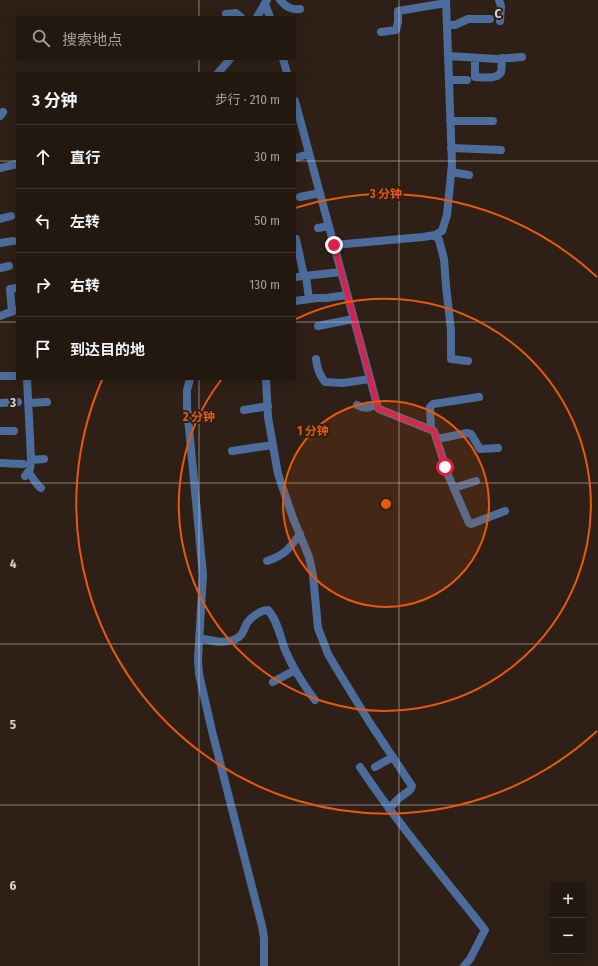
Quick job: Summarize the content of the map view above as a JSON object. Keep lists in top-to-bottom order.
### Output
{
  "page": {
    "search": "搜索地点",
    "heading": ["3 分钟", "步行 · 210 m"],
    "list": [
      ["直行", "30 m"],
      ["左转", "50 m"],
      ["右转", "130 m"],
      "到达目的地"
    ],
    "map_buttons": ["+", "−"]
  },
  "grid": {
    "columns": ["C"],
    "rows": [
      "3",
      "4",
      "5",
      "6"
    ]
  },
  "rings": ["3 分钟", "2 分钟", "1 分钟"]
}
